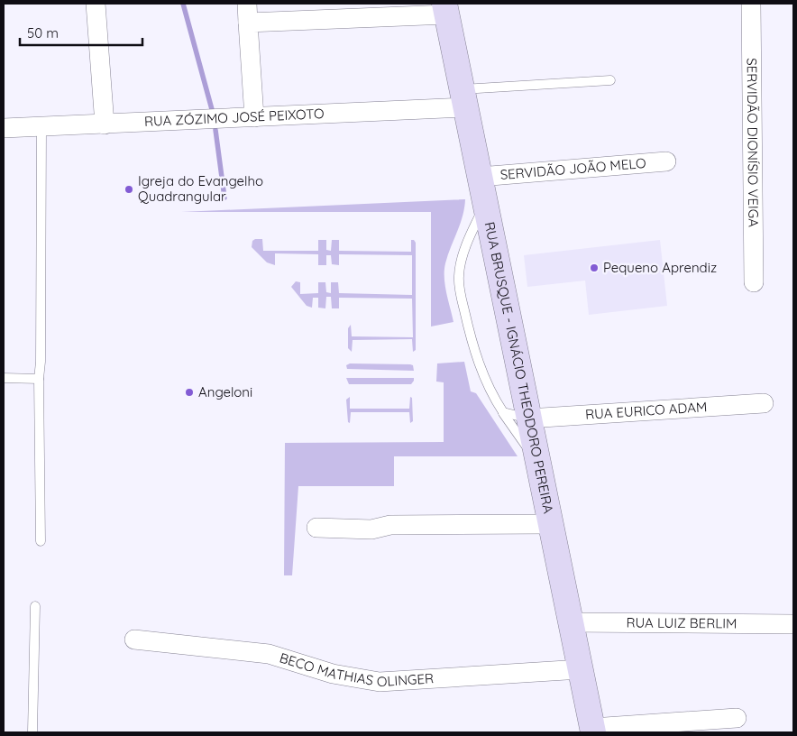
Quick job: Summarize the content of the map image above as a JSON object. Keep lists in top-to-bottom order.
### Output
{
  "streets": {
    "main road": ["RUA BRUSQUE - IGNÁCIO THEODORO PEREIRA"],
    "street": [
      "RUA ZÓZIMO JOSÉ PEIXOTO",
      "SERVIDÃO DIONÍSIO VEIGA",
      "SERVIDÃO JOÃO MELO",
      "RUA EURICO ADAM",
      "RUA LUIZ BERLIM",
      "BECO MATHIAS OLINGER"
    ]
  },
  "crossings": [
    ["RUA ZÓZIMO JOSÉ PEIXOTO", "RUA BRUSQUE - IGNÁCIO THEODORO PEREIRA"],
    ["SERVIDÃO JOÃO MELO", "RUA BRUSQUE - IGNÁCIO THEODORO PEREIRA"],
    ["RUA BRUSQUE - IGNÁCIO THEODORO PEREIRA", "RUA EURICO ADAM"],
    ["RUA BRUSQUE - IGNÁCIO THEODORO PEREIRA", "RUA LUIZ BERLIM"],
    ["RUA BRUSQUE - IGNÁCIO THEODORO PEREIRA", "BECO MATHIAS OLINGER"]
  ],
  "places": ["Igreja do Evangelho Quadrangular", "Pequeno Aprendiz", "Angeloni"],
  "scale_bar": "50 m"
}
